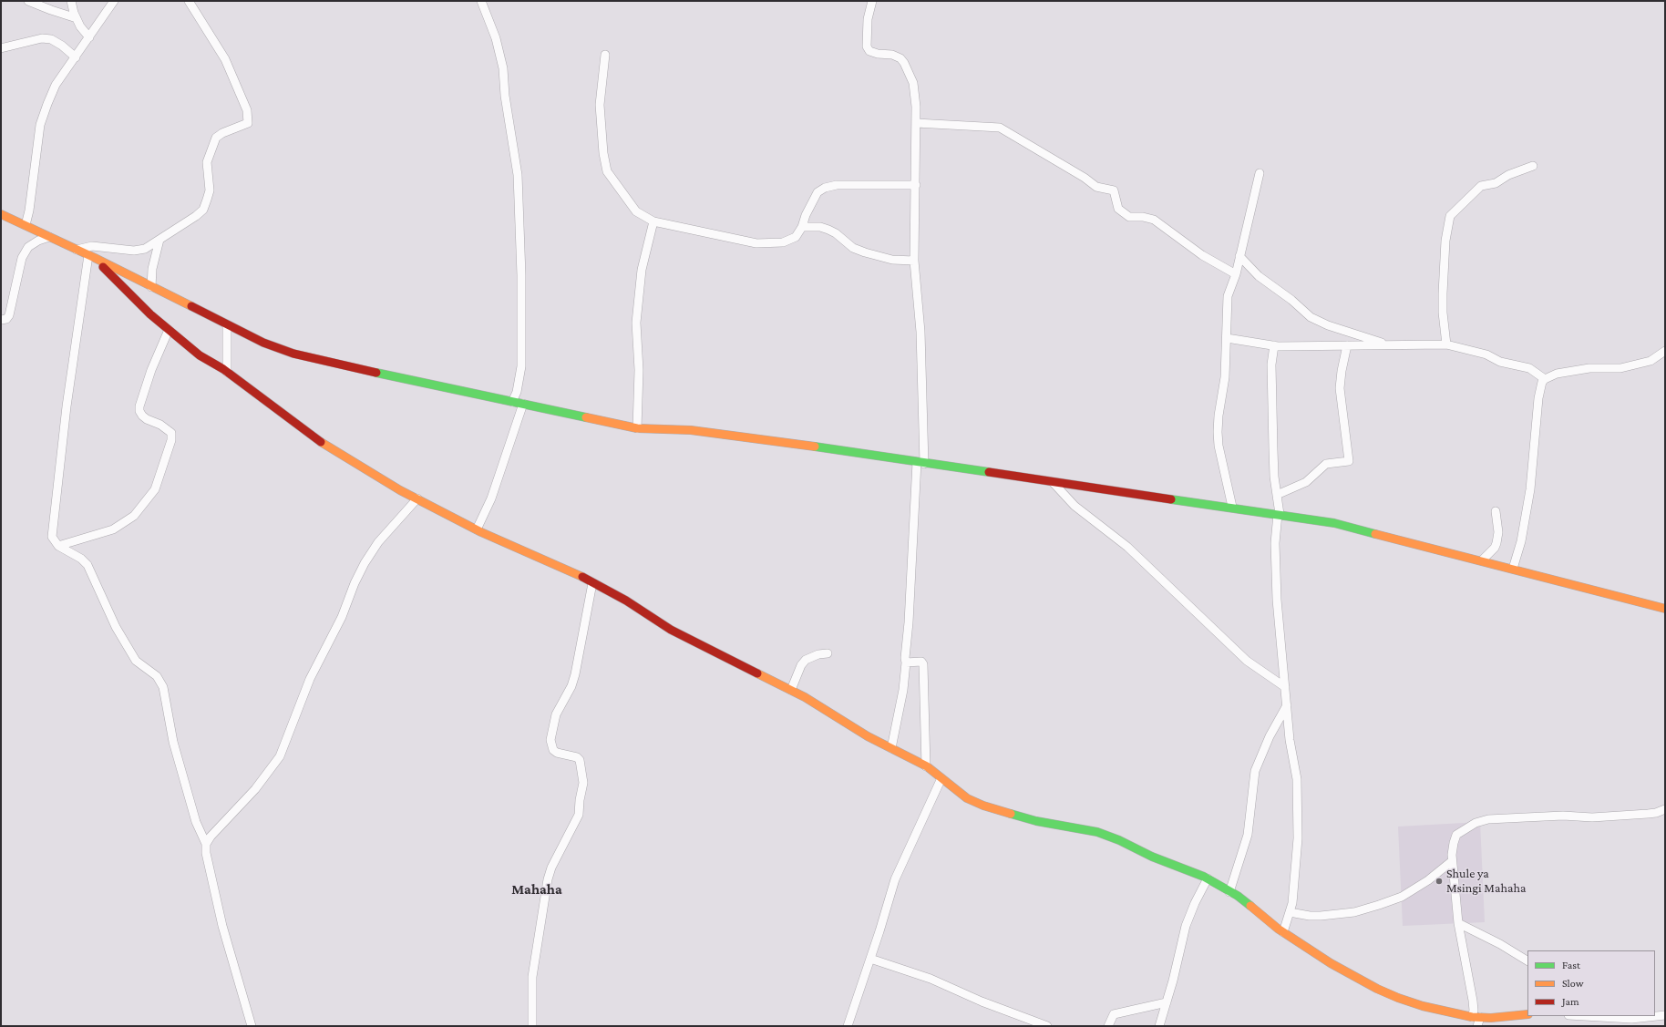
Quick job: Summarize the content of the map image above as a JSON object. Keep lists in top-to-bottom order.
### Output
{
  "districts": ["Mahaha"],
  "places": ["Shule ya Msingi Mahaha"],
  "legend": ["Fast", "Slow", "Jam"]
}
